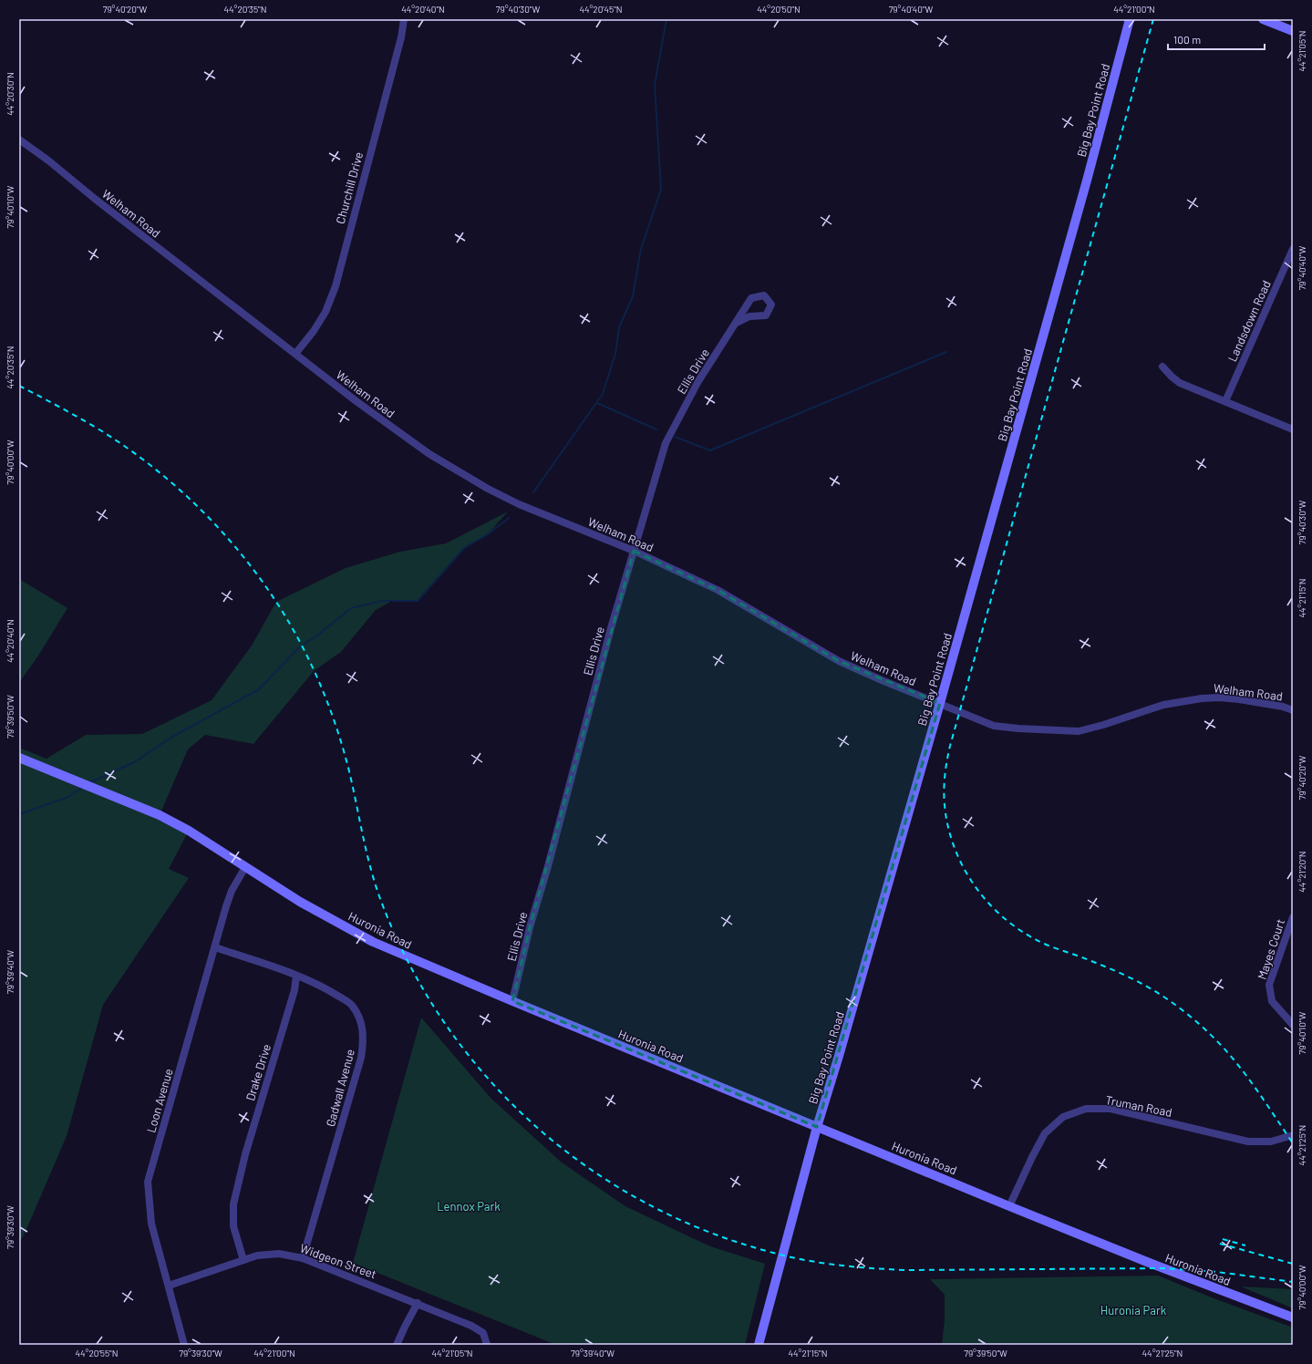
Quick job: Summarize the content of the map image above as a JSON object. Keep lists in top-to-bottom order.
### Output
{
  "streets": {
    "street": [
      "Big Bay Point Road",
      "Churchill Drive",
      "Welham Road",
      "Landsdown Road",
      "Ellis Drive",
      "Huronia Road",
      "Mayes Court",
      "Drake Drive",
      "Gadwall Avenue",
      "Loon Avenue",
      "Truman Road",
      "Widgeon Street"
    ]
  },
  "crossings": [
    ["Big Bay Point Road", "Welham Road"],
    ["Big Bay Point Road", "Huronia Road"],
    ["Churchill Drive", "Welham Road"],
    ["Welham Road", "Ellis Drive"],
    ["Ellis Drive", "Huronia Road"],
    ["Huronia Road", "Loon Avenue"],
    ["Huronia Road", "Truman Road"],
    ["Drake Drive", "Gadwall Avenue"],
    ["Drake Drive", "Widgeon Street"],
    ["Gadwall Avenue", "Loon Avenue"],
    ["Gadwall Avenue", "Widgeon Street"],
    ["Loon Avenue", "Widgeon Street"]
  ],
  "parks": ["Lennox Park", "Huronia Park"],
  "scale_bar": "100 m",
  "coordinates": [
    "79°40'20\"W",
    "44°20'35\"N",
    "44°20'40\"N",
    "79°40'30\"W",
    "44°20'45\"N",
    "44°20'50\"N",
    "79°40'40\"W",
    "44°21'00\"N",
    "44°21'05\"N",
    "44°20'30\"N",
    "79°40'10\"W",
    "79°40'00\"W",
    "44°21'15\"N",
    "79°39'50\"W",
    "44°21'20\"N",
    "79°39'40\"W",
    "44°21'25\"N",
    "79°39'30\"W",
    "44°20'55\"N"
  ]
}
